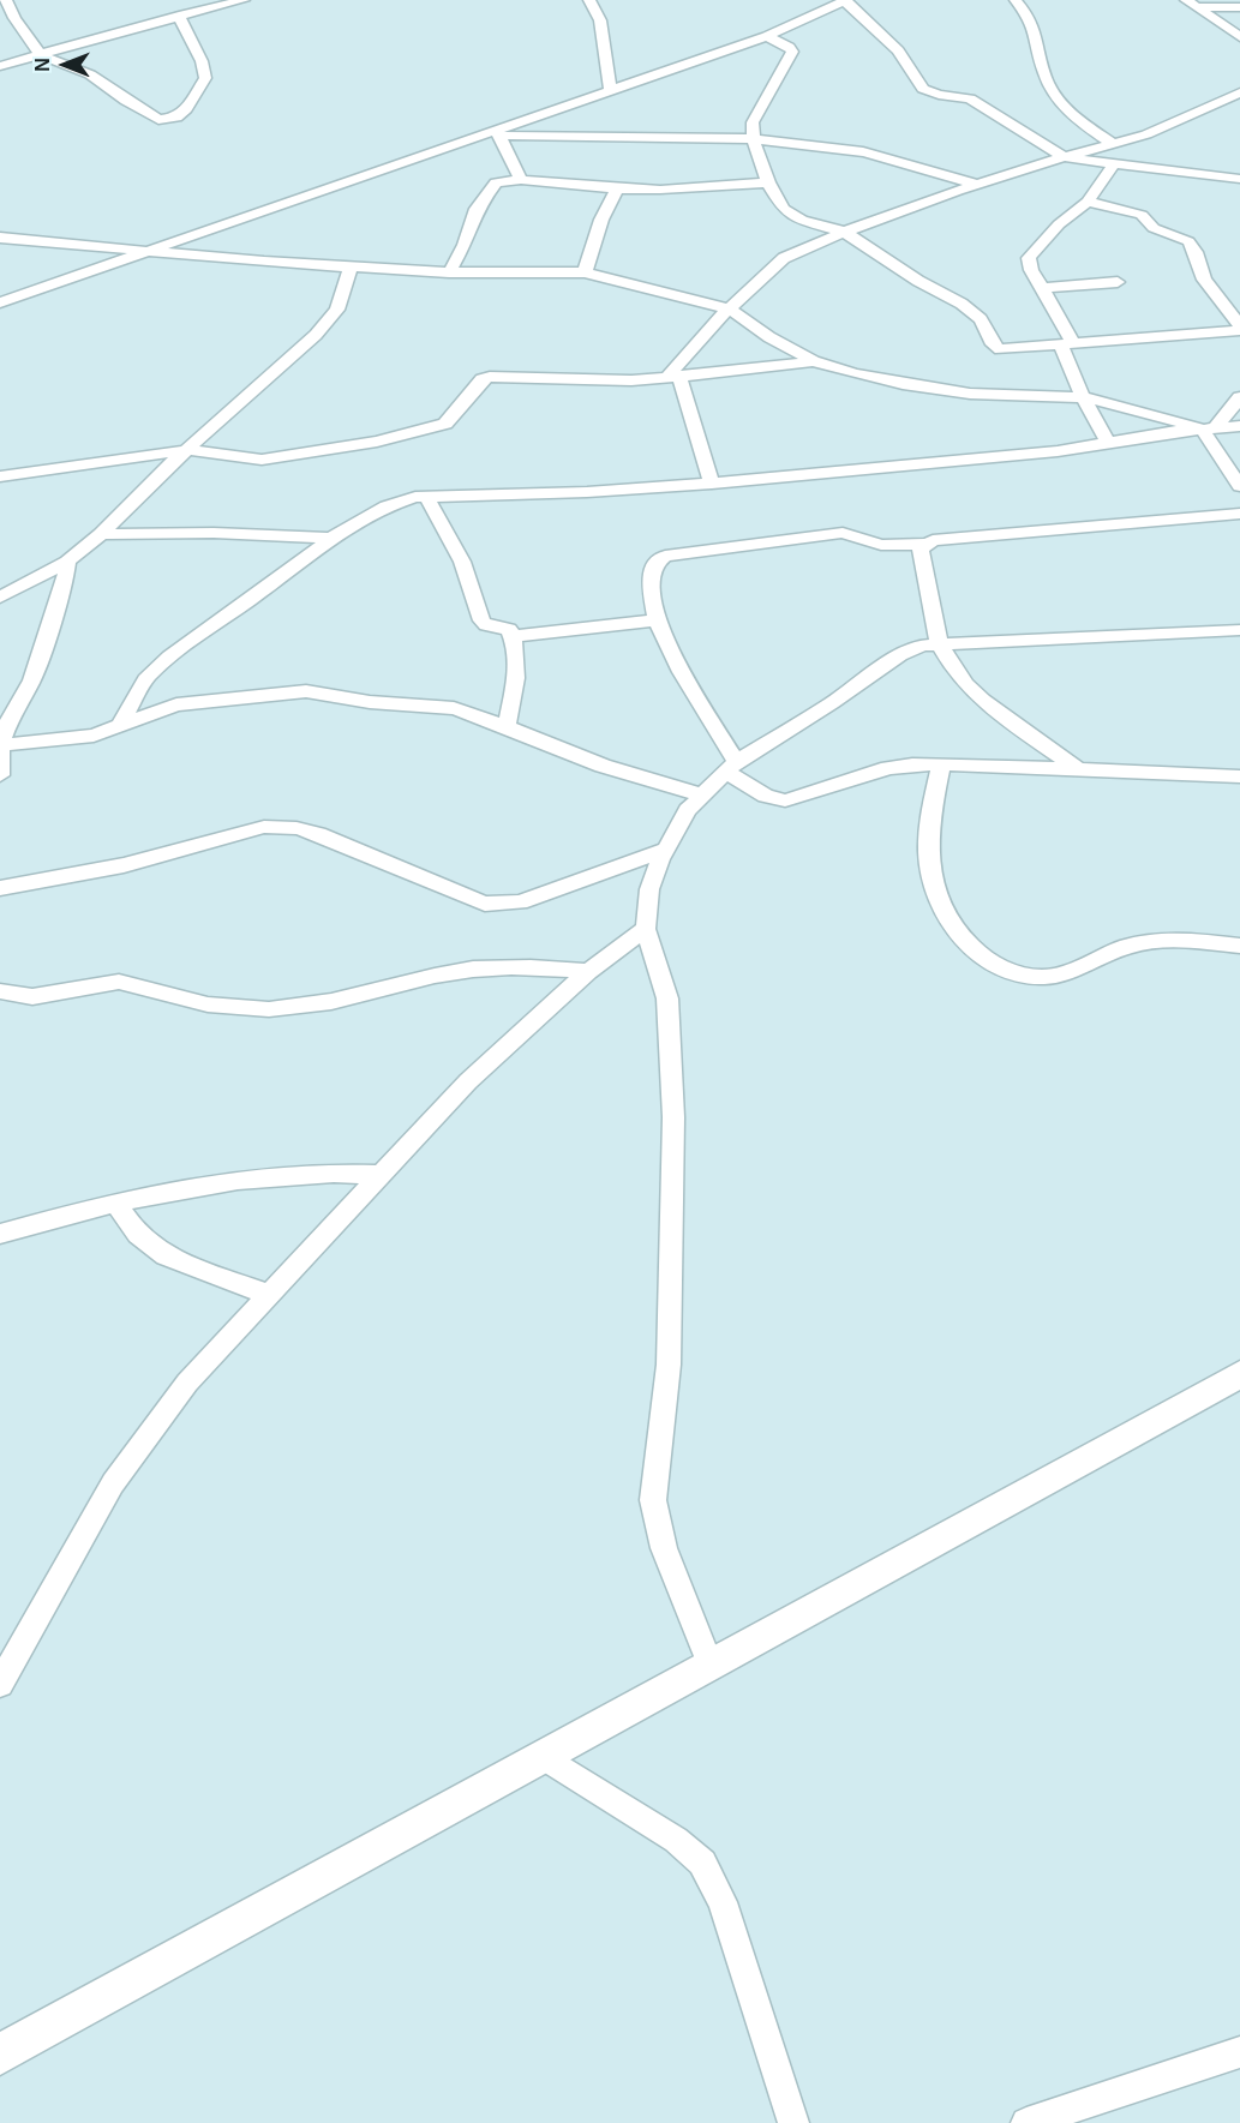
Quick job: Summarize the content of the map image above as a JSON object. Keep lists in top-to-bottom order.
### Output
{
  "north": "left"
}
